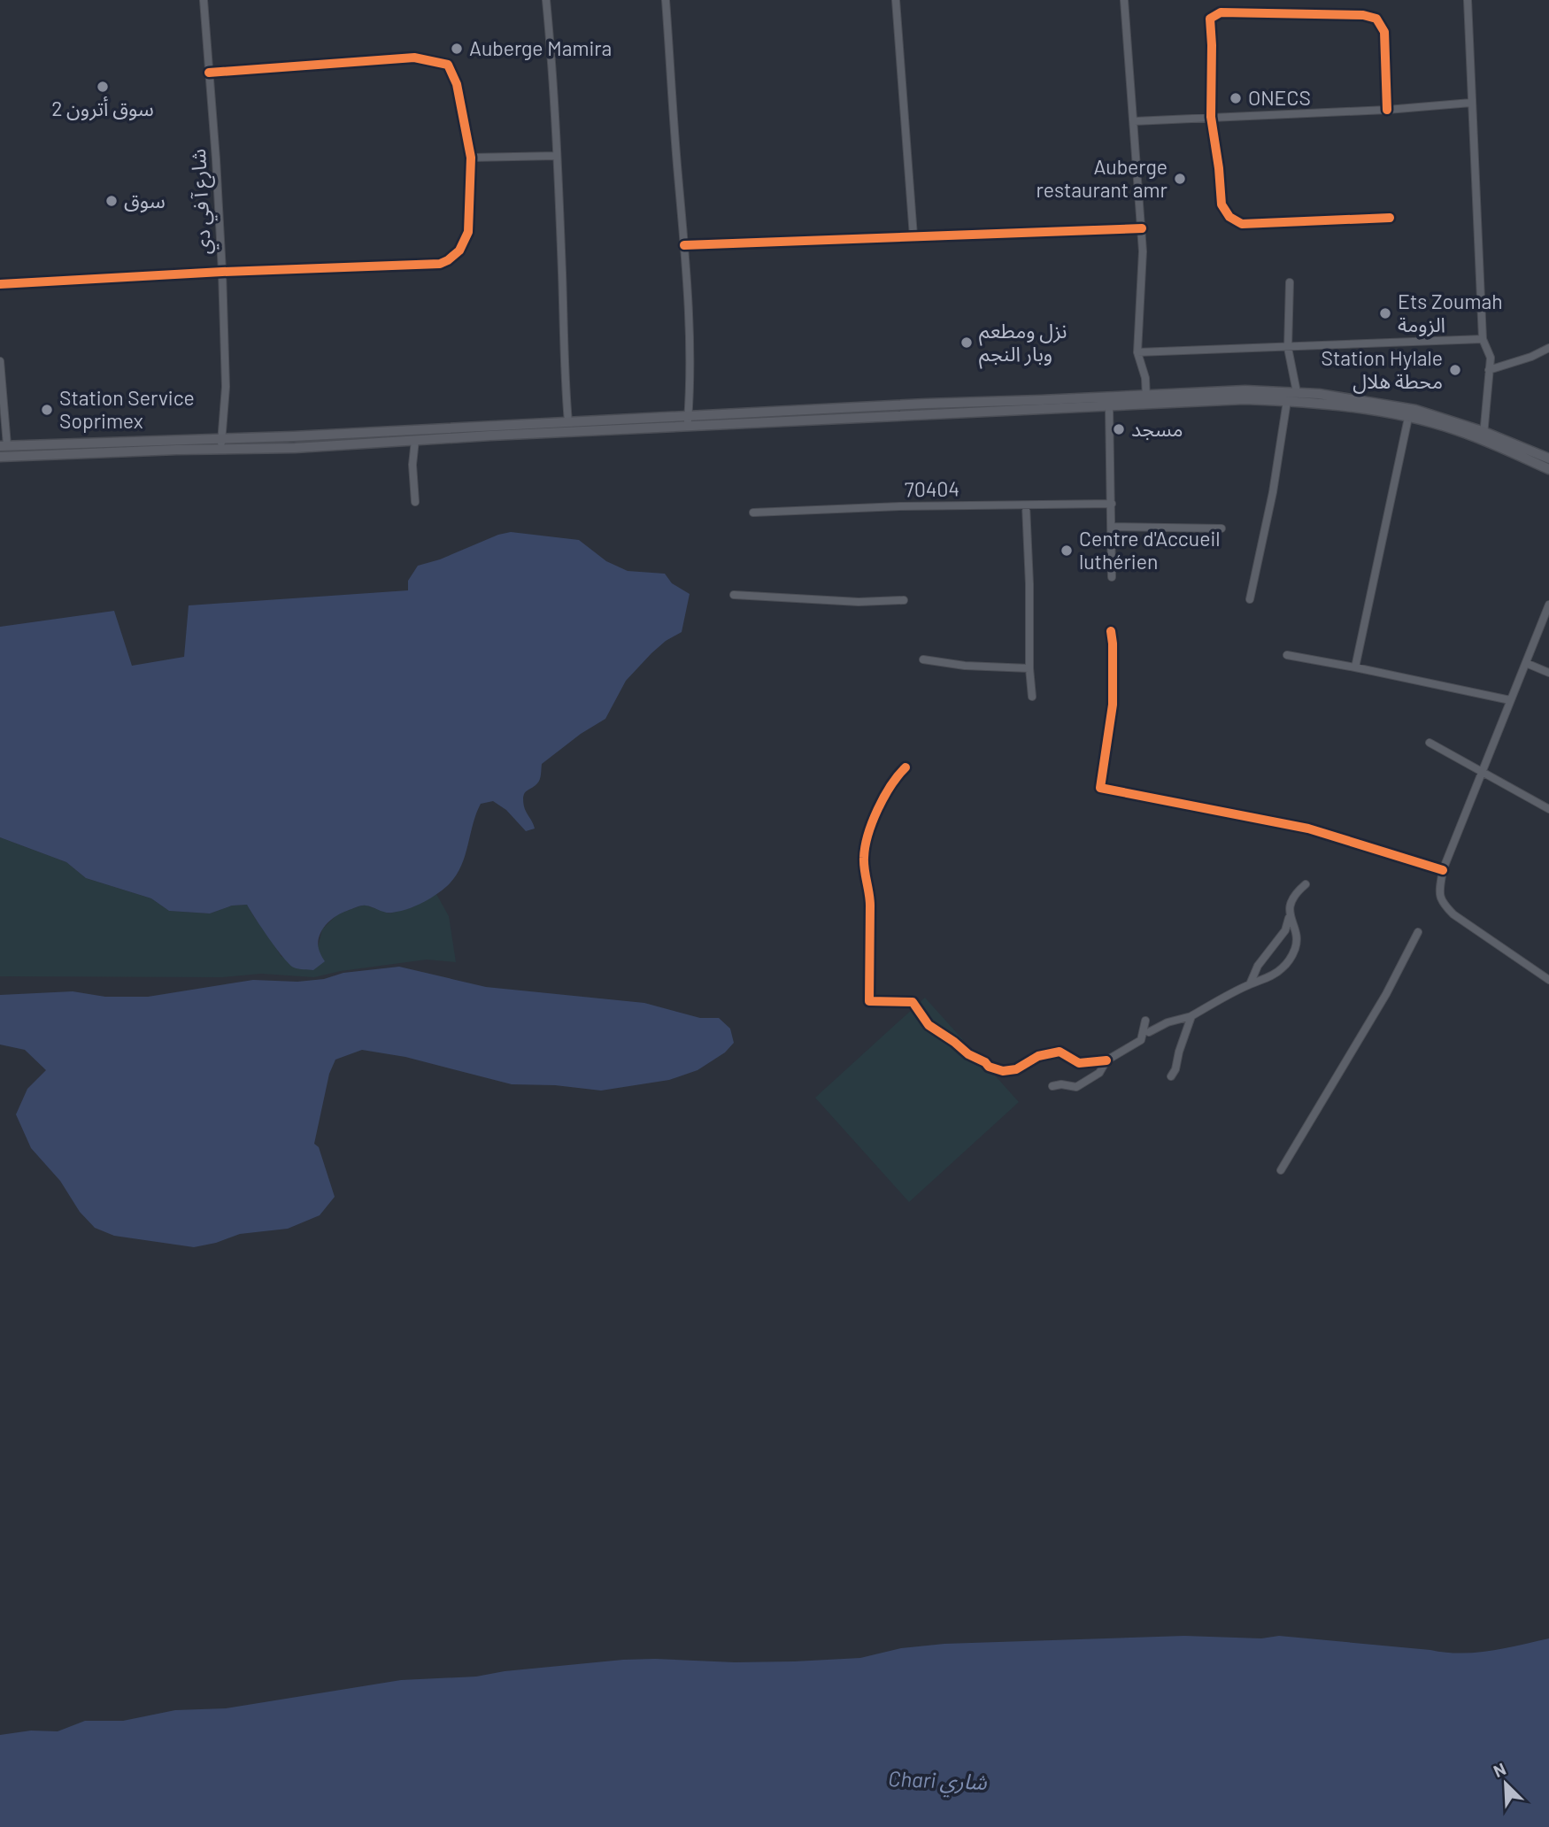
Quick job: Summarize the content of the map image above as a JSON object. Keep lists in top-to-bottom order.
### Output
{
  "streets": {
    "street": ["شارع آ في دي", "70404"]
  },
  "water": ["Chari شاري"],
  "places": [
    "Auberge Mamira",
    "سوق أترون 2",
    "ONECS",
    "Auberge restaurant amr",
    "سوق",
    "Ets Zoumah الزومة",
    "نزل ومطعم وبار النجم",
    "Station Hylale محطة هلال",
    "Station Service Soprimex",
    "مسجد",
    "Centre d'Accueil luthérien"
  ],
  "north": "top left"
}
